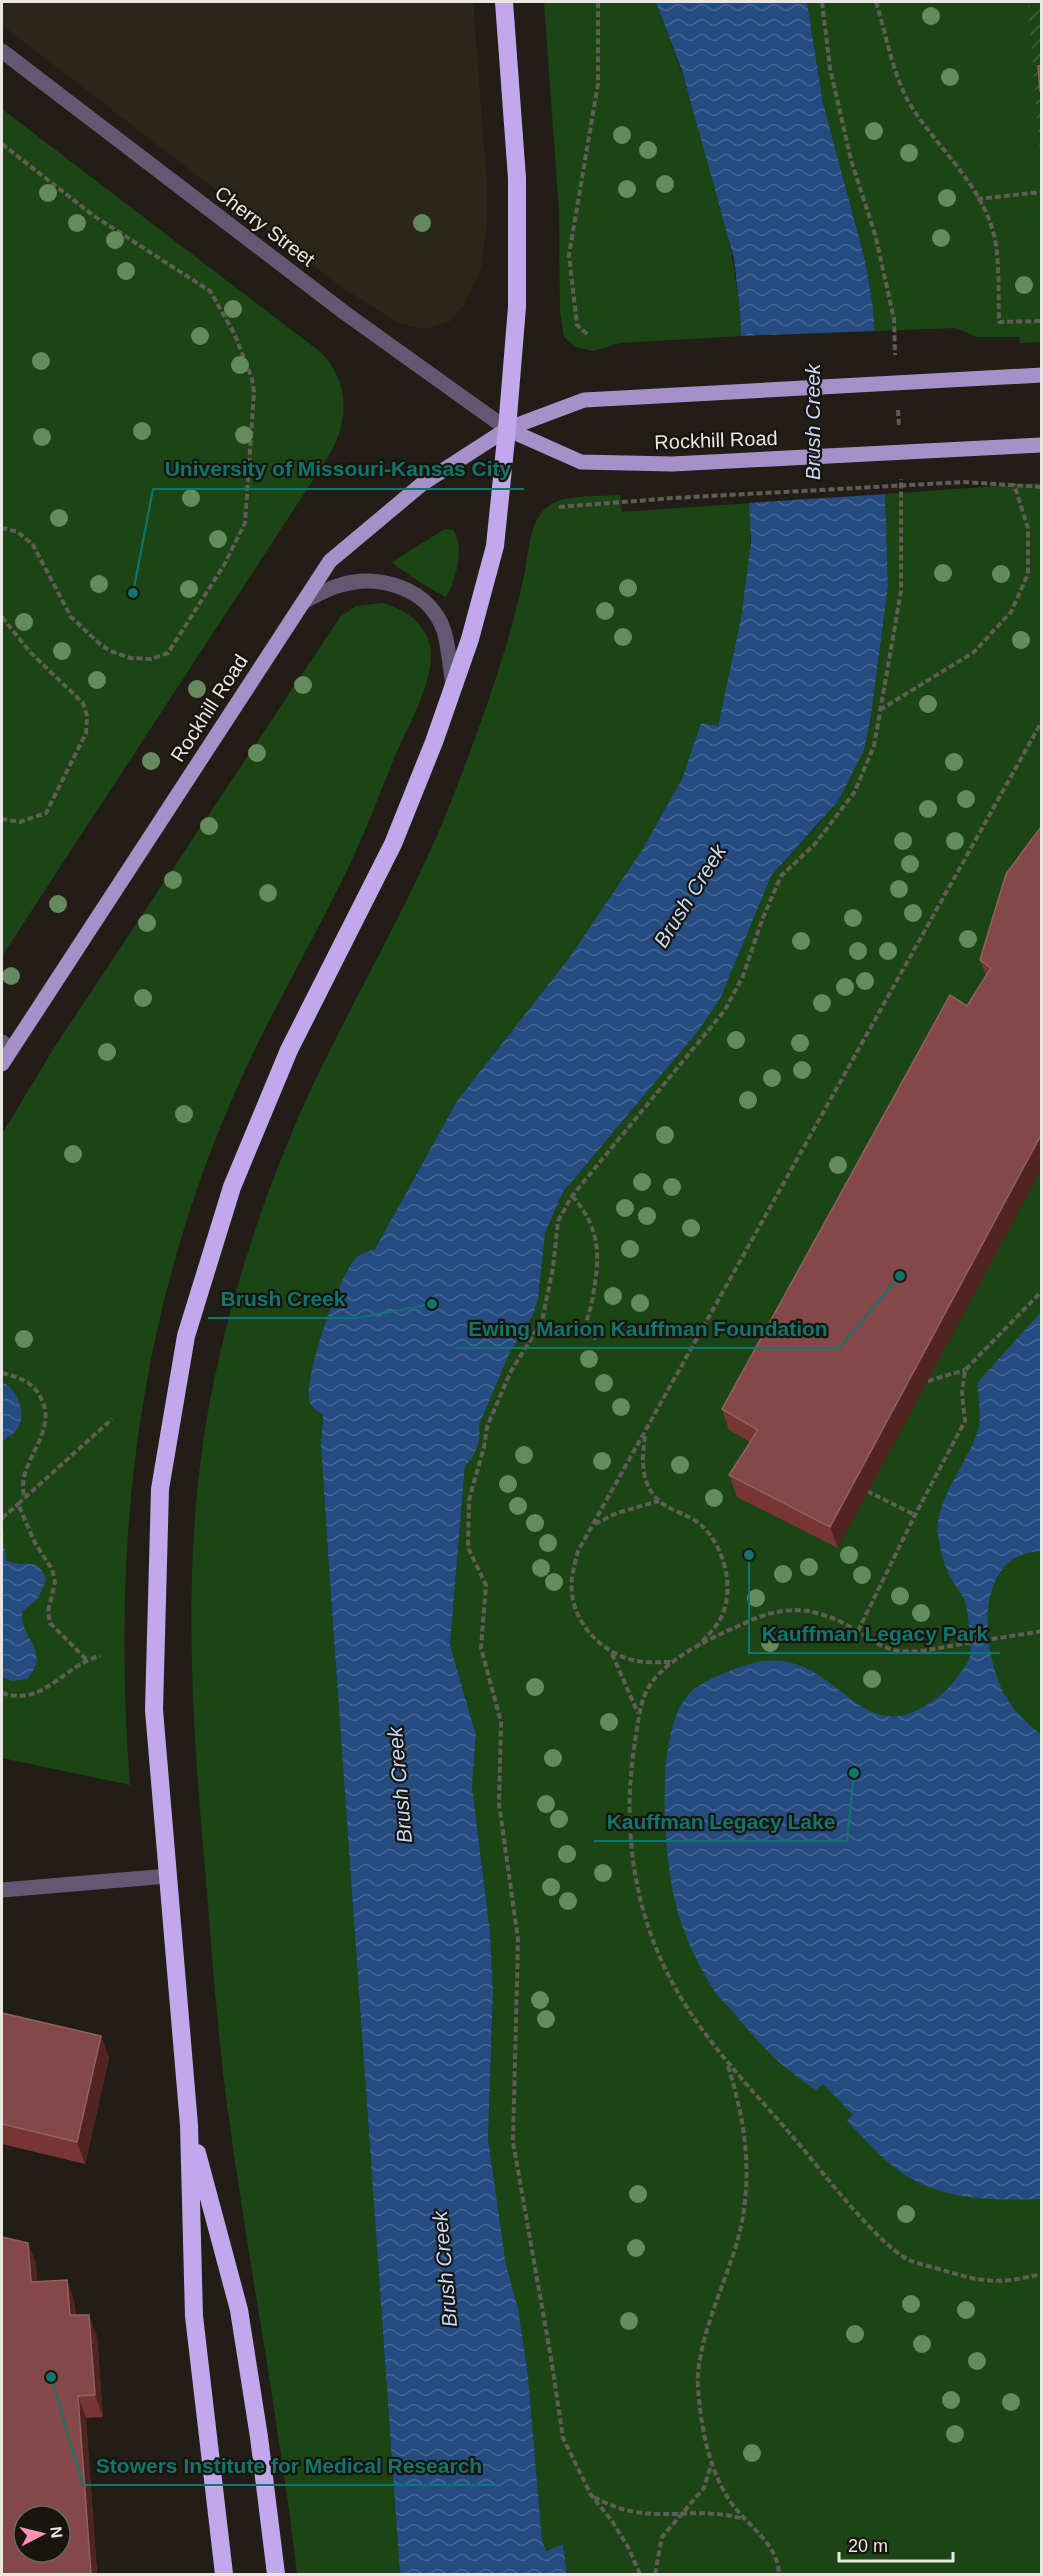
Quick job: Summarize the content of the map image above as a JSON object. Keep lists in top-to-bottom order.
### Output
{
  "streets": {
    "main road": ["Rockhill Road"],
    "street": ["Cherry Street"]
  },
  "crossings": [
    ["Cherry Street", "Rockhill Road"]
  ],
  "water": ["Brush Creek"],
  "places": [
    "University of Missouri-Kansas City",
    "Ewing Marion Kauffman Foundation",
    "Brush Creek",
    "Kauffman Legacy Park",
    "Kauffman Legacy Lake",
    "Stowers Institute for Medical Research"
  ],
  "scale_bar": "20 m",
  "north": "right"
}
